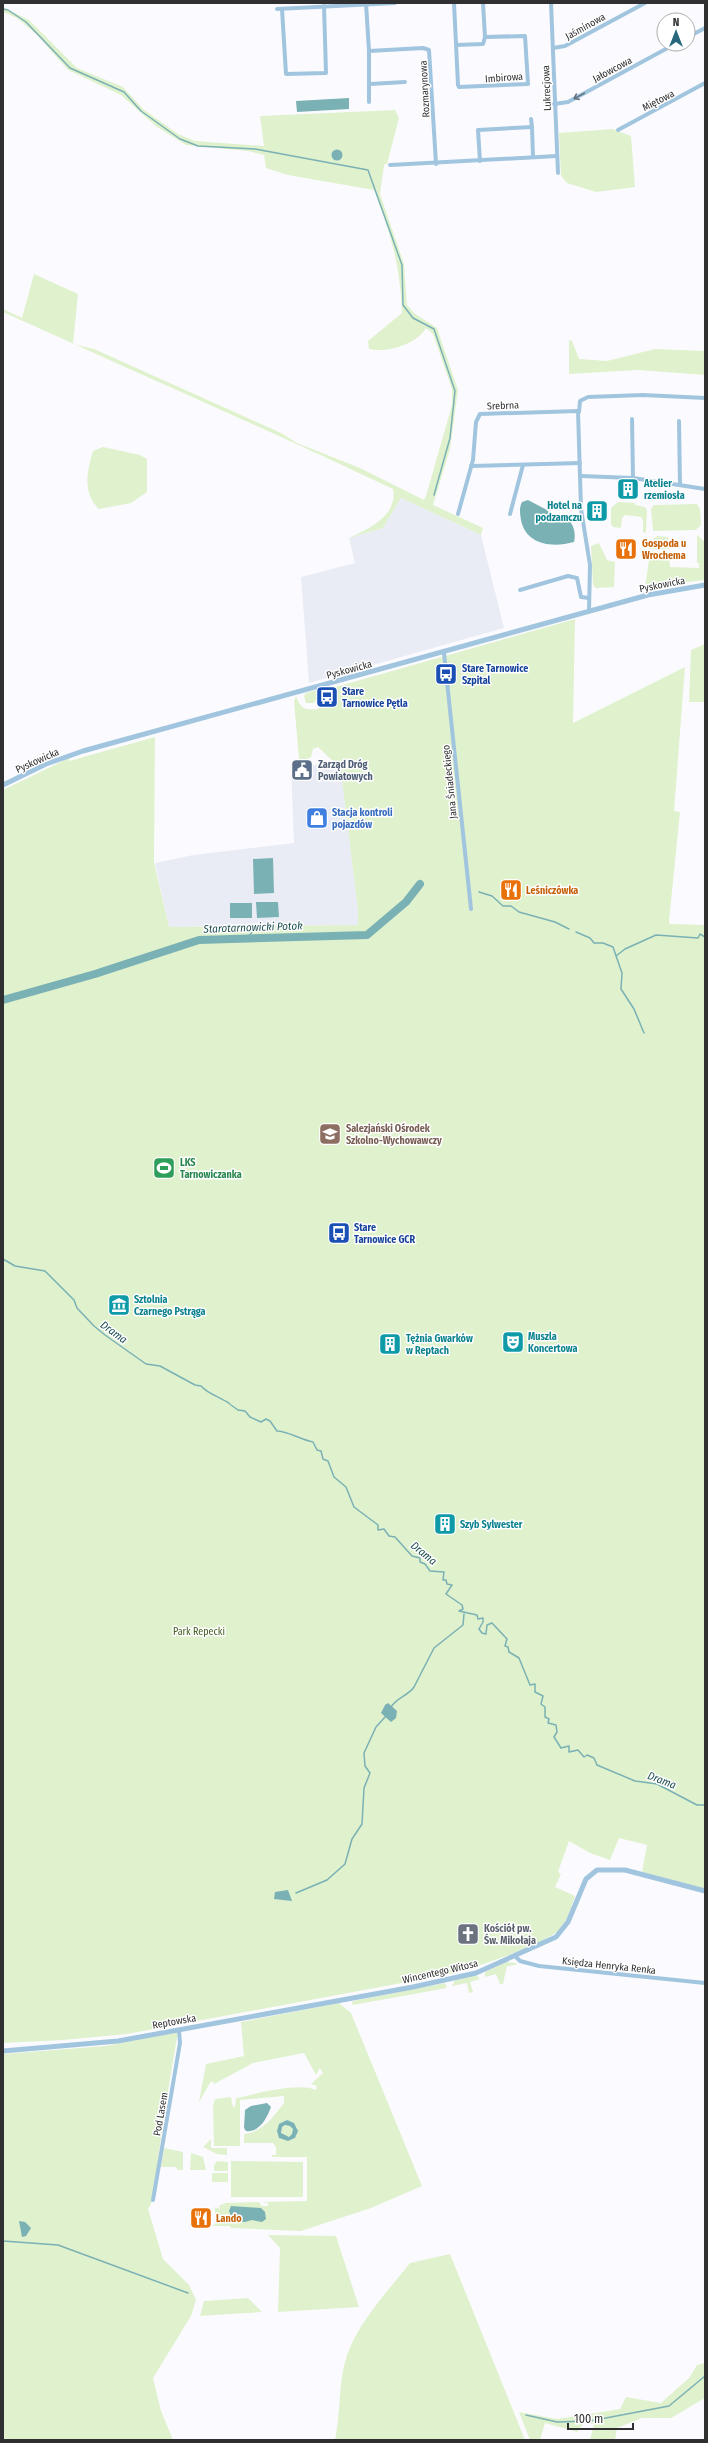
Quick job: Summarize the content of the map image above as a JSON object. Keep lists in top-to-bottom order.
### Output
{
  "streets": {
    "street": [
      "Jaśminowa",
      "Jałowcowa",
      "Imbirowa",
      "Lukrecjowa",
      "Rozmarynowa",
      "Miętowa",
      "Srebrna",
      "Pyskowicka",
      "Jana Śniadeckiego",
      "Księdza Henryka Renka",
      "Wincentego Witosa",
      "Reptowska",
      "Pod Lasem"
    ]
  },
  "crossings": [
    ["Jaśminowa", "Lukrecjowa"],
    ["Jałowcowa", "Lukrecjowa"],
    ["Pyskowicka", "Jana Śniadeckiego"],
    ["Księdza Henryka Renka", "Wincentego Witosa"],
    ["Wincentego Witosa", "Reptowska"],
    ["Reptowska", "Pod Lasem"]
  ],
  "one_way": ["Jałowcowa"],
  "water": ["Starotarnowicki Potok", "Drama"],
  "parks": ["Park Repecki"],
  "places": {
    "building": [
      "Atelier rzemiosła",
      "Hotel na podzamczu",
      "Tężnia Gwarków w Reptach",
      "Szyb Sylwester"
    ],
    "restaurant": ["Gospoda u Wrochema", "Leśniczówka", "Lando"],
    "bus stop": ["Stare Tarnowice Szpital", "Stare Tarnowice Pętla", "Stare Tarnowice GCR"],
    "public building": ["Zarząd Dróg Powiatowych"],
    "shop": ["Stacja kontroli pojazdów"],
    "school or university": ["Salezjański Ośrodek Szkolno-Wychowawczy"],
    "sports": ["LKS Tarnowiczanka"],
    "museum": ["Sztolnia Czarnego Pstrąga"],
    "theatre": ["Muszla Koncertowa"],
    "church": ["Kościół pw. Św. Mikołaja"]
  },
  "scale_bar": "100 m",
  "north": "top"
}
